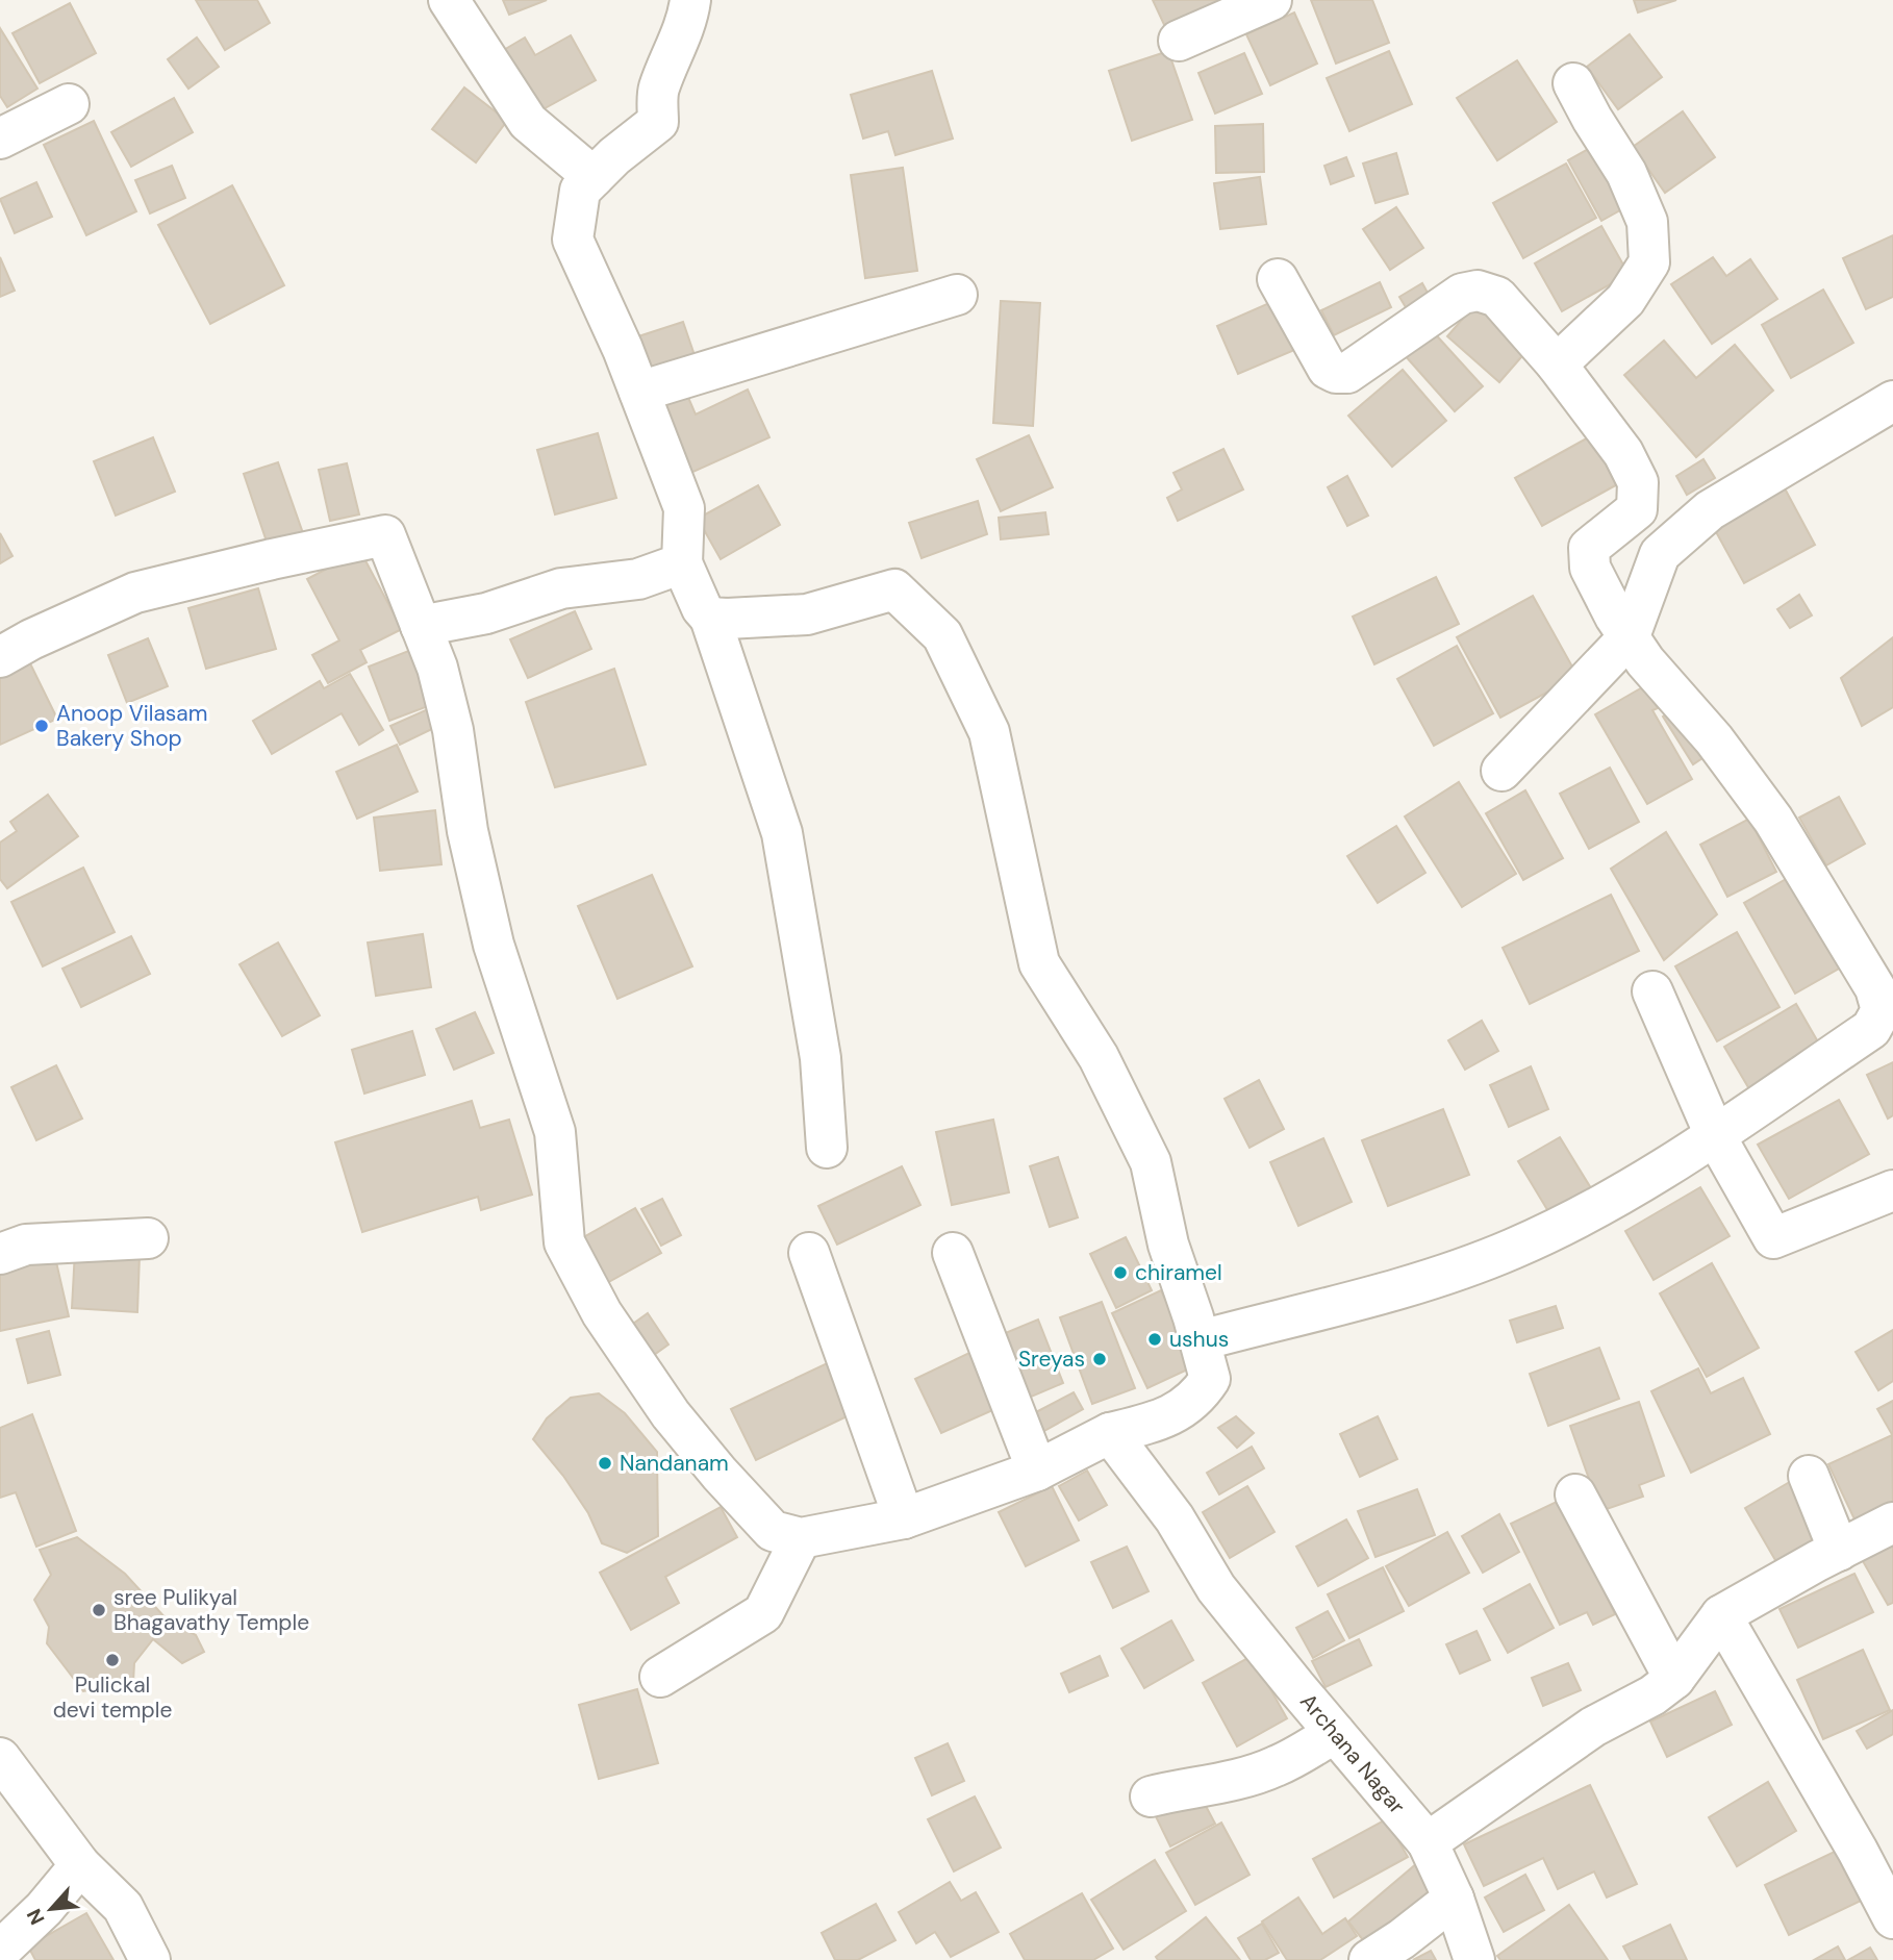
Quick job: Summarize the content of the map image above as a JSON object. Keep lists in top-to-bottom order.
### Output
{
  "streets": {
    "street": ["Archana Nagar"]
  },
  "places": [
    "Anoop Vilasam Bakery Shop",
    "chiramel",
    "ushus",
    "Sreyas",
    "Nandanam",
    "sree Pulikyal Bhagavathy Temple",
    "Pulickal devi temple"
  ],
  "north": "bottom left"
}
